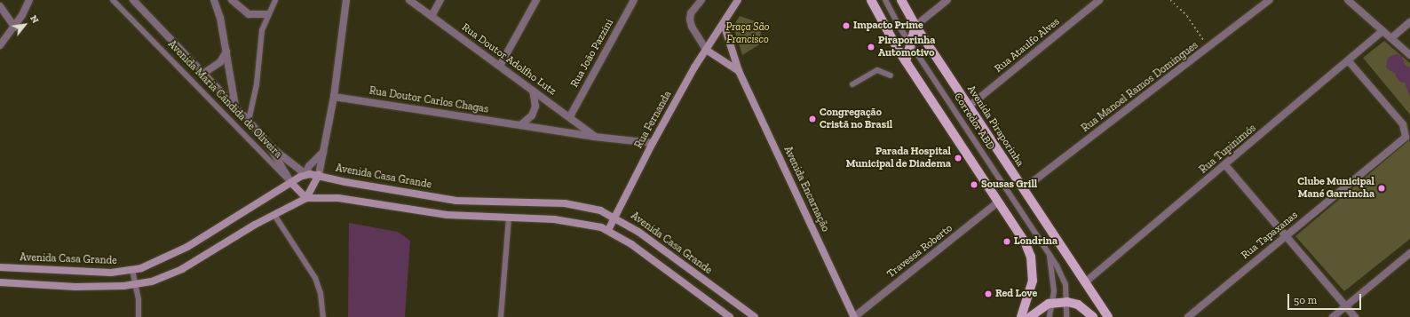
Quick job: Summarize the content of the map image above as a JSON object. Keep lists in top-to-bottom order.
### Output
{
  "streets": {
    "main road": [
      "Rua Fernanda",
      "Avenida Piraporinha",
      "Avenida Casa Grande",
      "Avenida Encarnação"
    ],
    "street": [
      "Rua Ataulfo Alves",
      "Rua João Pazzini",
      "Rua Doutor Adolfho Lutz",
      "Rua Manoel Ramos Domingues",
      "Avenida Maria Cândida de Oliveira",
      "Rua Doutor Carlos Chagas",
      "Rua Tupinimós",
      "Rua Tapaxanas",
      "Travessa Roberto"
    ],
    "lane": ["Corredor ABD"]
  },
  "crossings": [
    ["Rua Ataulfo Alves", "Avenida Piraporinha"],
    ["Rua João Pazzini", "Rua Doutor Adolfho Lutz"],
    ["Rua Doutor Adolfho Lutz", "Rua Doutor Carlos Chagas"],
    ["Rua Manoel Ramos Domingues", "Avenida Piraporinha"],
    ["Avenida Maria Cândida de Oliveira", "Avenida Casa Grande"],
    ["Rua Doutor Carlos Chagas", "Rua Fernanda"],
    ["Rua Fernanda", "Avenida Casa Grande"],
    ["Rua Fernanda", "Avenida Encarnação"],
    ["Avenida Piraporinha", "Rua Tupinimós"],
    ["Rua Tupinimós", "Rua Tapaxanas"],
    ["Avenida Encarnação", "Travessa Roberto"]
  ],
  "parks": ["Praça São Francisco"],
  "places": [
    "Impacto Prime",
    "Piraporinha Automotivo",
    "Congregação Cristã no Brasil",
    "Parada Hospital Municipal de Diadema",
    "Sousas Grill",
    "Clube Municipal Mané Garrincha",
    "Londrina",
    "Red Love"
  ],
  "scale_bar": "50 m",
  "north": "top right"
}
